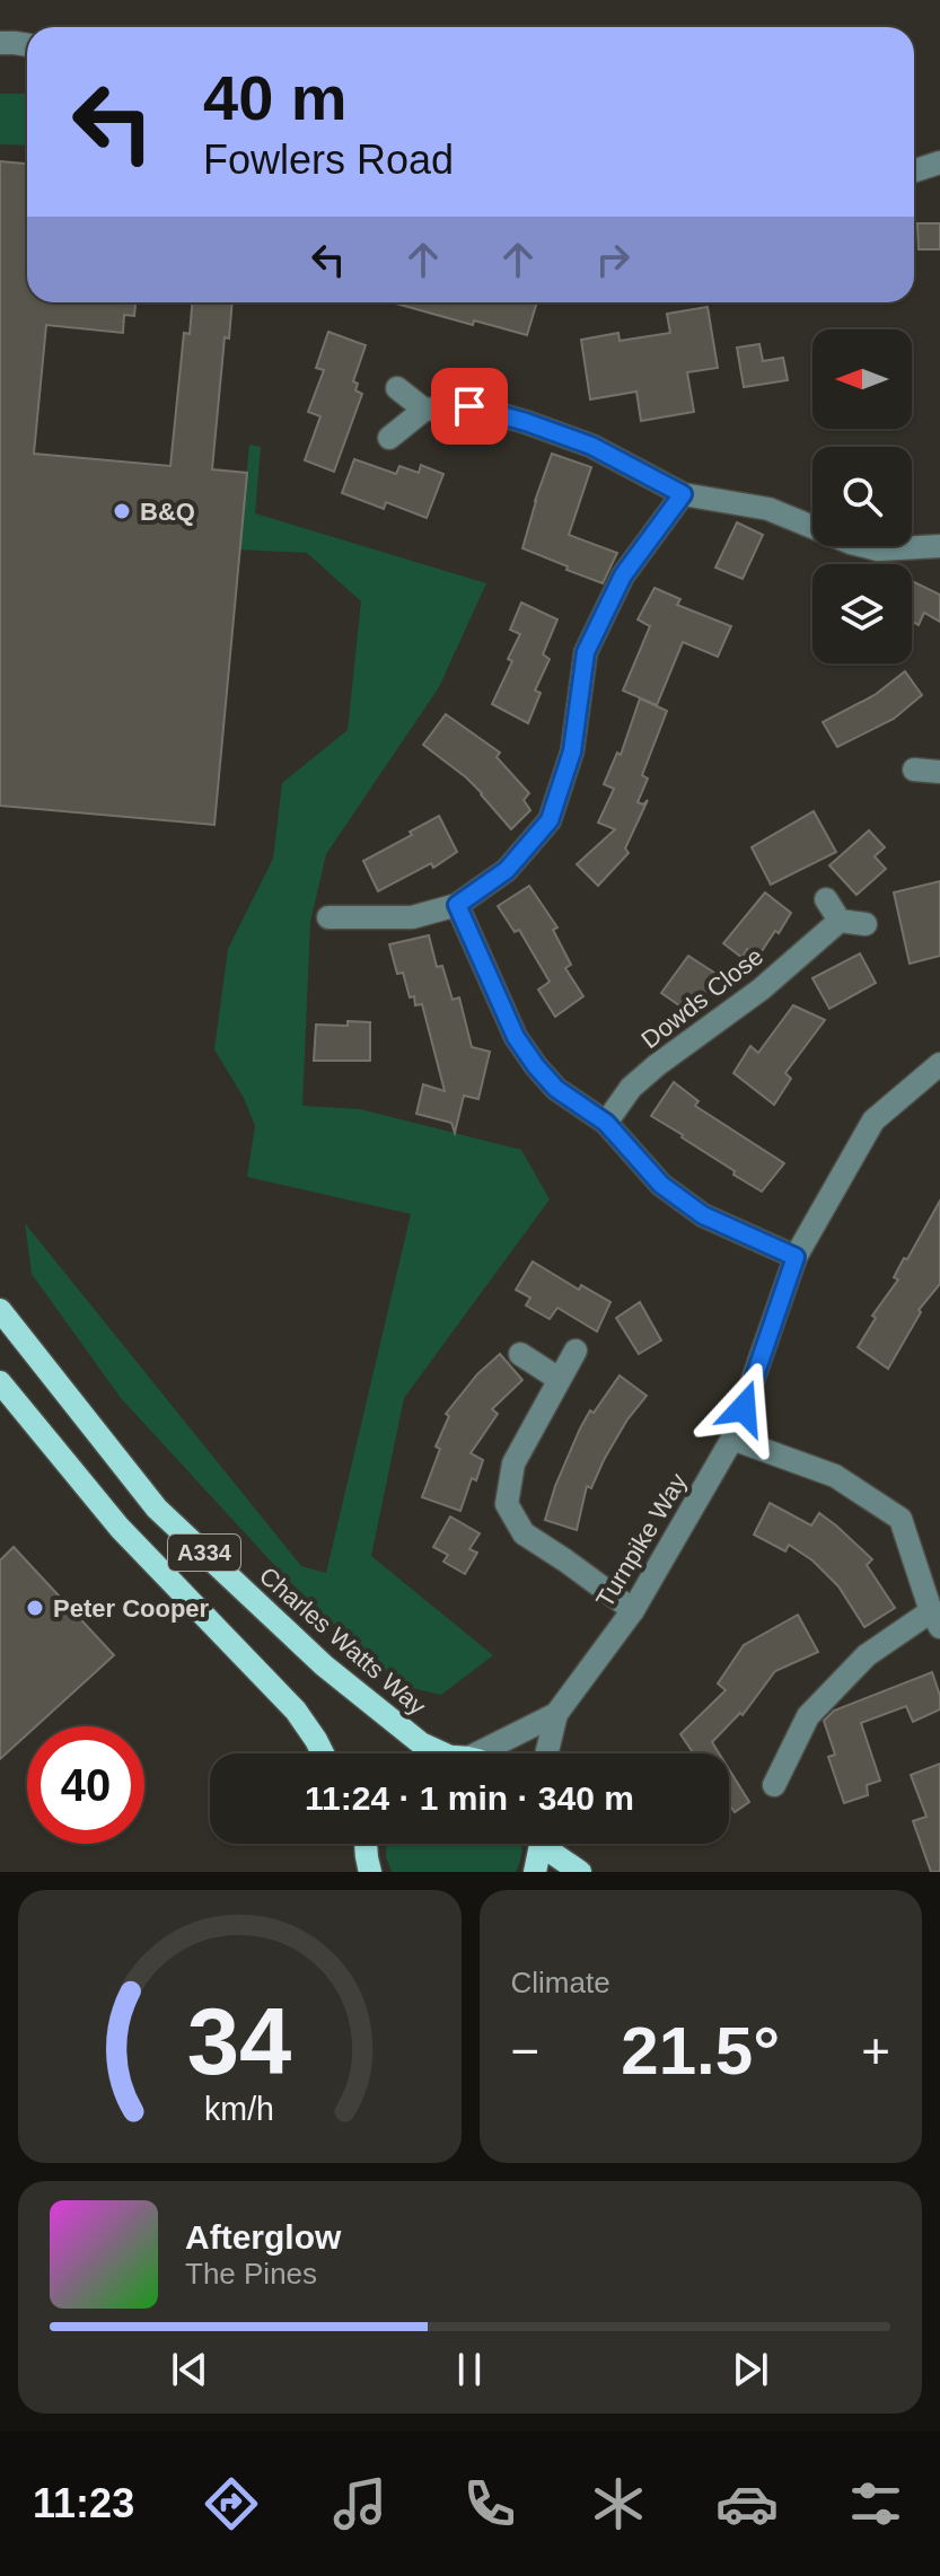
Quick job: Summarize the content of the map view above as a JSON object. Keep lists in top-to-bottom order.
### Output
{
  "streets": {
    "main road": ["A334", "Charles Watts Way"],
    "street": ["Dowds Close", "Turnpike Way"]
  },
  "places": ["B&Q", "Peter Cooper"],
  "north": "left",
  "page": {
    "turn": ["40 m", "Fowlers Road"],
    "limit": "40",
    "trip": "11:24 · 1 min · 340 m",
    "tile": "Climate",
    "heat": ["−", "21.5°", "+"],
    "song": ["Afterglow", "The Pines"],
    "tabs": "11:23",
    "gauge": ["34", "km/h"]
  }
}
